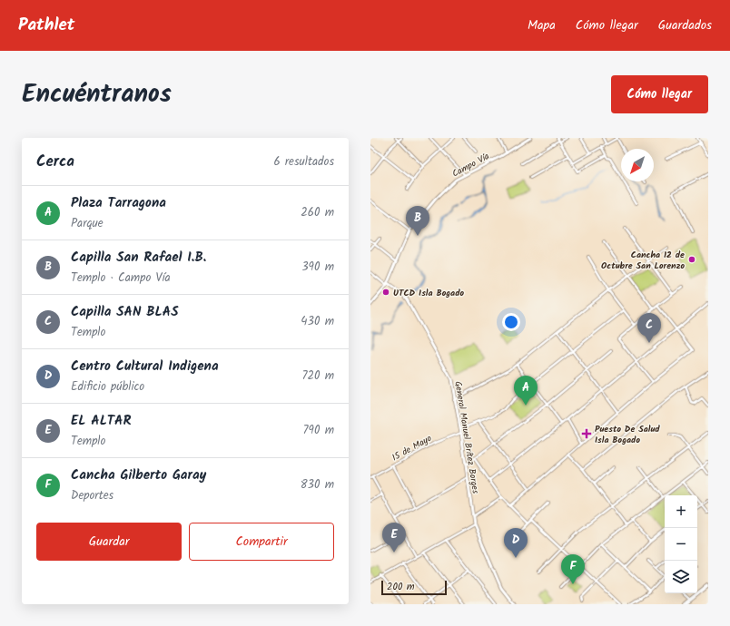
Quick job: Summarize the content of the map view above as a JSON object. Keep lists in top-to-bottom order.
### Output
{
  "streets": {
    "street": ["Campo Vía", "General Manuel Brítez Borges", "15 de Mayo"]
  },
  "crossings": [
    ["Campo Vía", "General Manuel Brítez Borges"],
    ["General Manuel Brítez Borges", "15 de Mayo"]
  ],
  "places": {
    "other": ["Cancha 12 de Octubre San Lorenzo", "UTCD Isla Bogado"],
    "health": ["Puesto De Salud Isla Bogado"]
  },
  "scale_bar": "200 m",
  "north": "bottom left",
  "page": {
    "header": "Pathlet",
    "nav": ["Mapa", "Cómo llegar", "Guardados"],
    "title": "Encuéntranos",
    "buttons": [
      "Cómo llegar",
      ["Guardar", "Compartir"]
    ],
    "heading": ["Cerca", "6 resultados"],
    "list": [
      {
        "mark": "A",
        "name": "Plaza Tarragona",
        "note": "Parque",
        "value": "260 m"
      },
      {
        "mark": "B",
        "name": "Capilla San Rafael I.B.",
        "note": "Templo · Campo Vía",
        "value": "390 m"
      },
      {
        "mark": "C",
        "name": "Capilla SAN BLAS",
        "note": "Templo",
        "value": "430 m"
      },
      {
        "mark": "D",
        "name": "Centro Cultural Indigena",
        "note": "Edificio público",
        "value": "720 m"
      },
      {
        "mark": "E",
        "name": "EL ALTAR",
        "note": "Templo",
        "value": "790 m"
      },
      {
        "mark": "F",
        "name": "Cancha Gilberto Garay",
        "note": "Deportes",
        "value": "830 m"
      }
    ],
    "pins": [
      "B",
      "C",
      "A",
      "E",
      "D",
      "F"
    ],
    "map_buttons": ["+", "−"],
    "scale": "200 m"
  }
}
